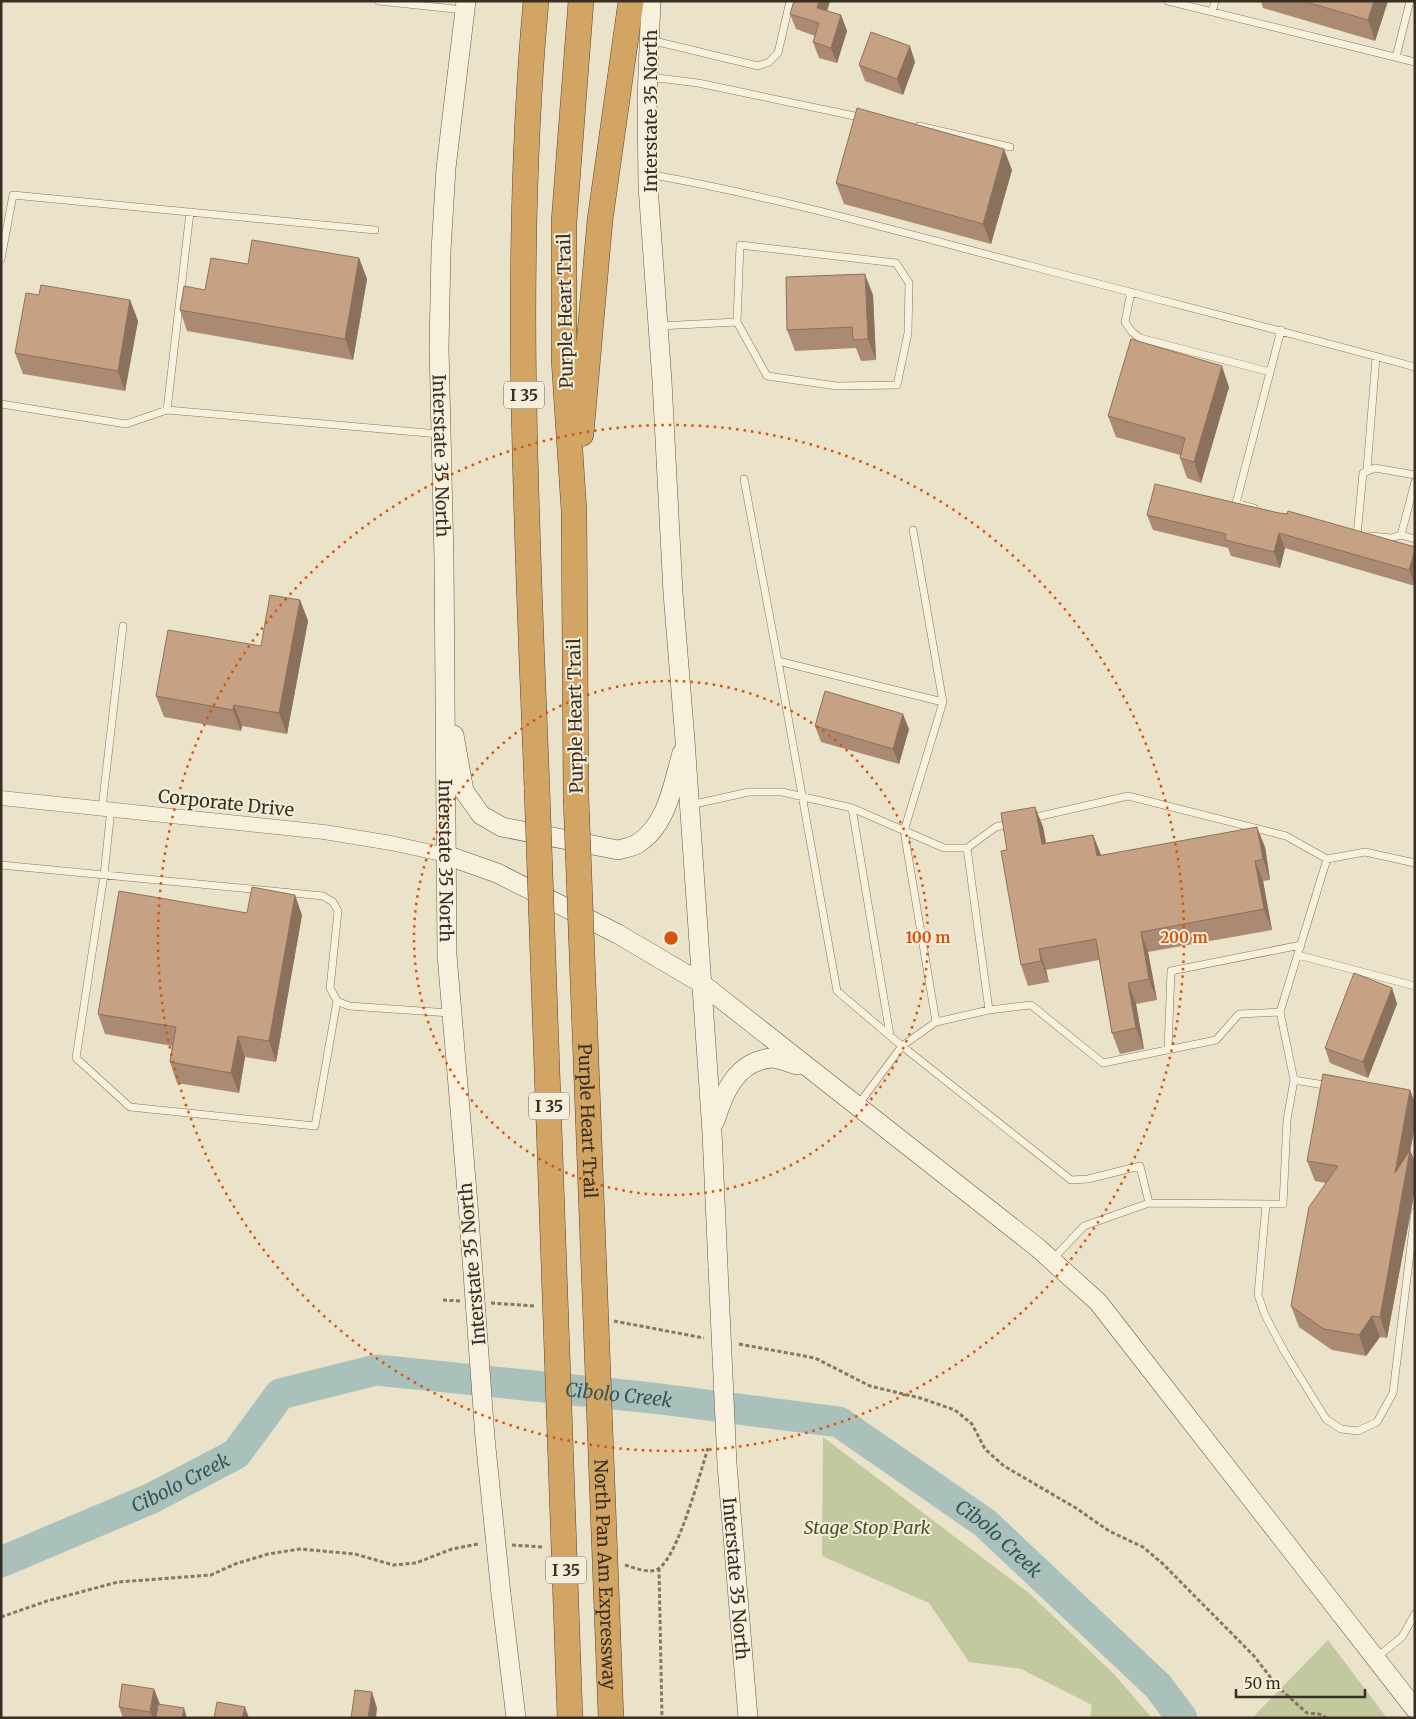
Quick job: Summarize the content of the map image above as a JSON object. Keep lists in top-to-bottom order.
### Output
{
  "streets": {
    "highway": ["Purple Heart Trail", "I 35", "North Pan Am Expressway"],
    "main road": ["Interstate 35 North"],
    "street": ["Corporate Drive"]
  },
  "crossings": [
    ["Interstate 35 North", "Corporate Drive"],
    ["Purple Heart Trail", "North Pan Am Expressway"]
  ],
  "water": ["Cibolo Creek"],
  "parks": ["Stage Stop Park"],
  "scale_bar": "50 m",
  "rings": ["100 m", "200 m"]
}
